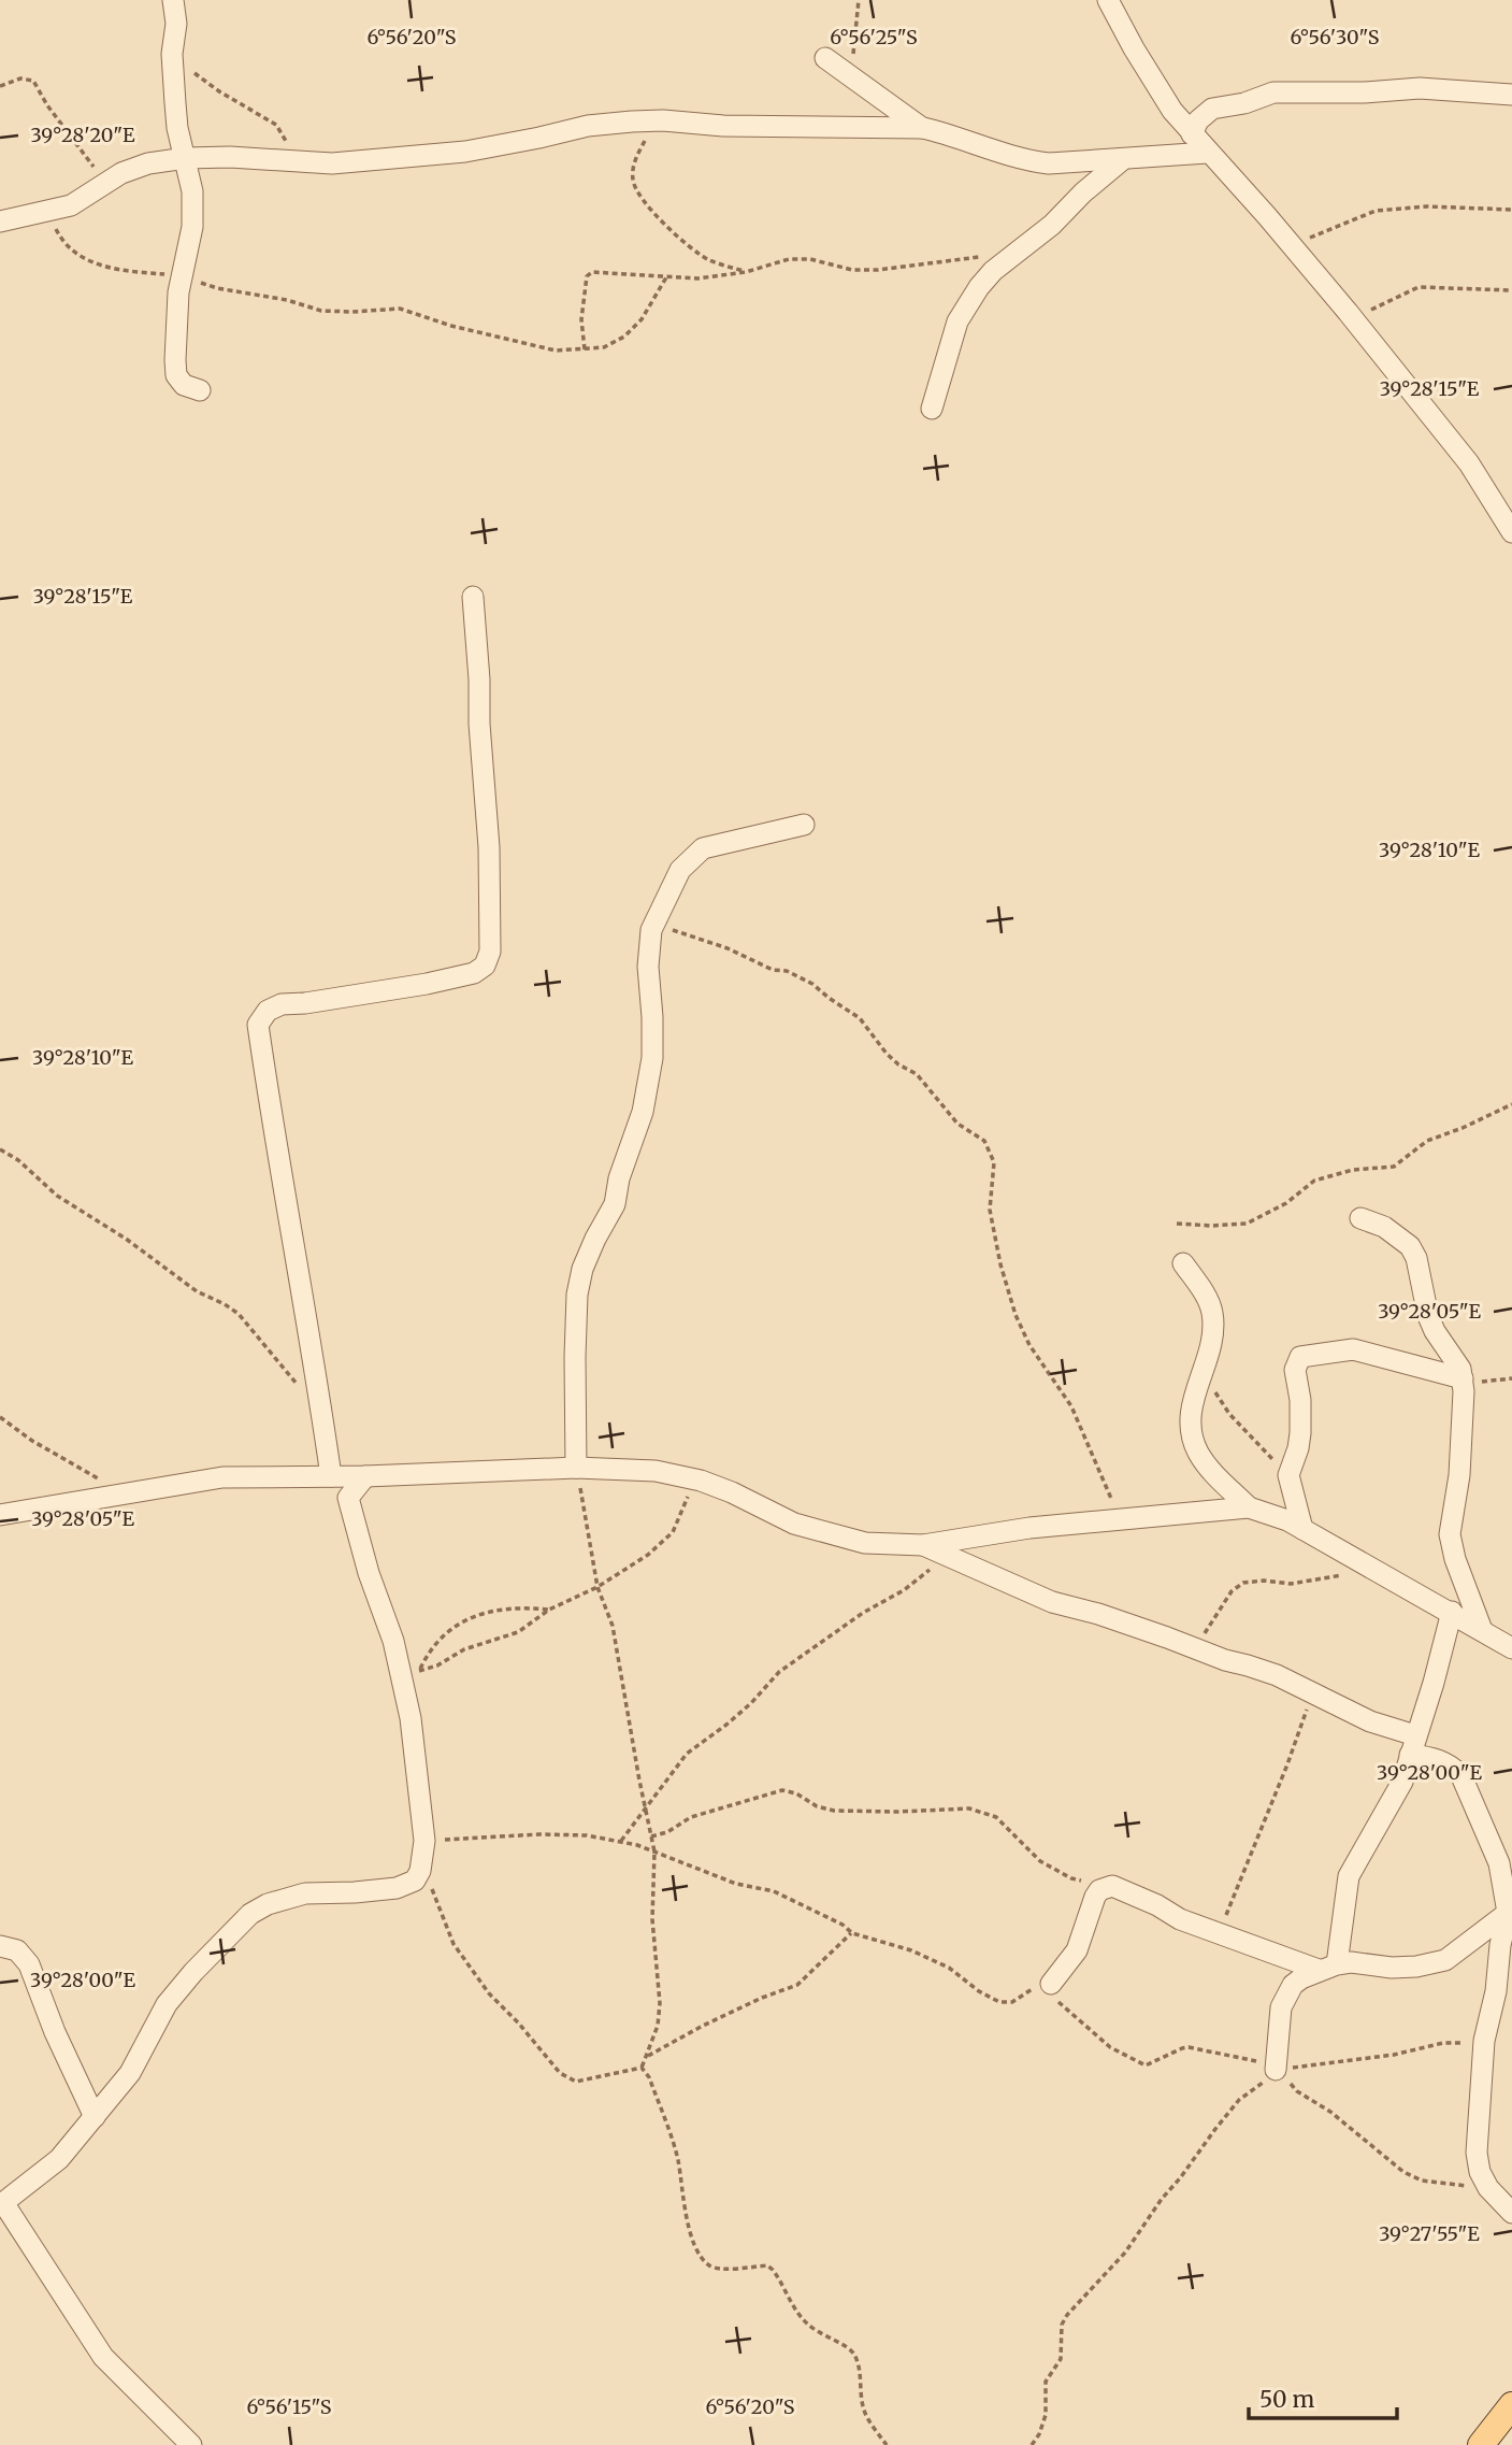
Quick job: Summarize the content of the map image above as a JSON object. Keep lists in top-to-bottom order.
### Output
{
  "scale_bar": "50 m",
  "coordinates": [
    "6°56'20\"S",
    "6°56'25\"S",
    "6°56'30\"S",
    "39°28'20\"E",
    "39°28'15\"E",
    "39°28'10\"E",
    "39°28'05\"E",
    "39°28'00\"E",
    "39°27'55\"E",
    "6°56'15\"S"
  ]
}
